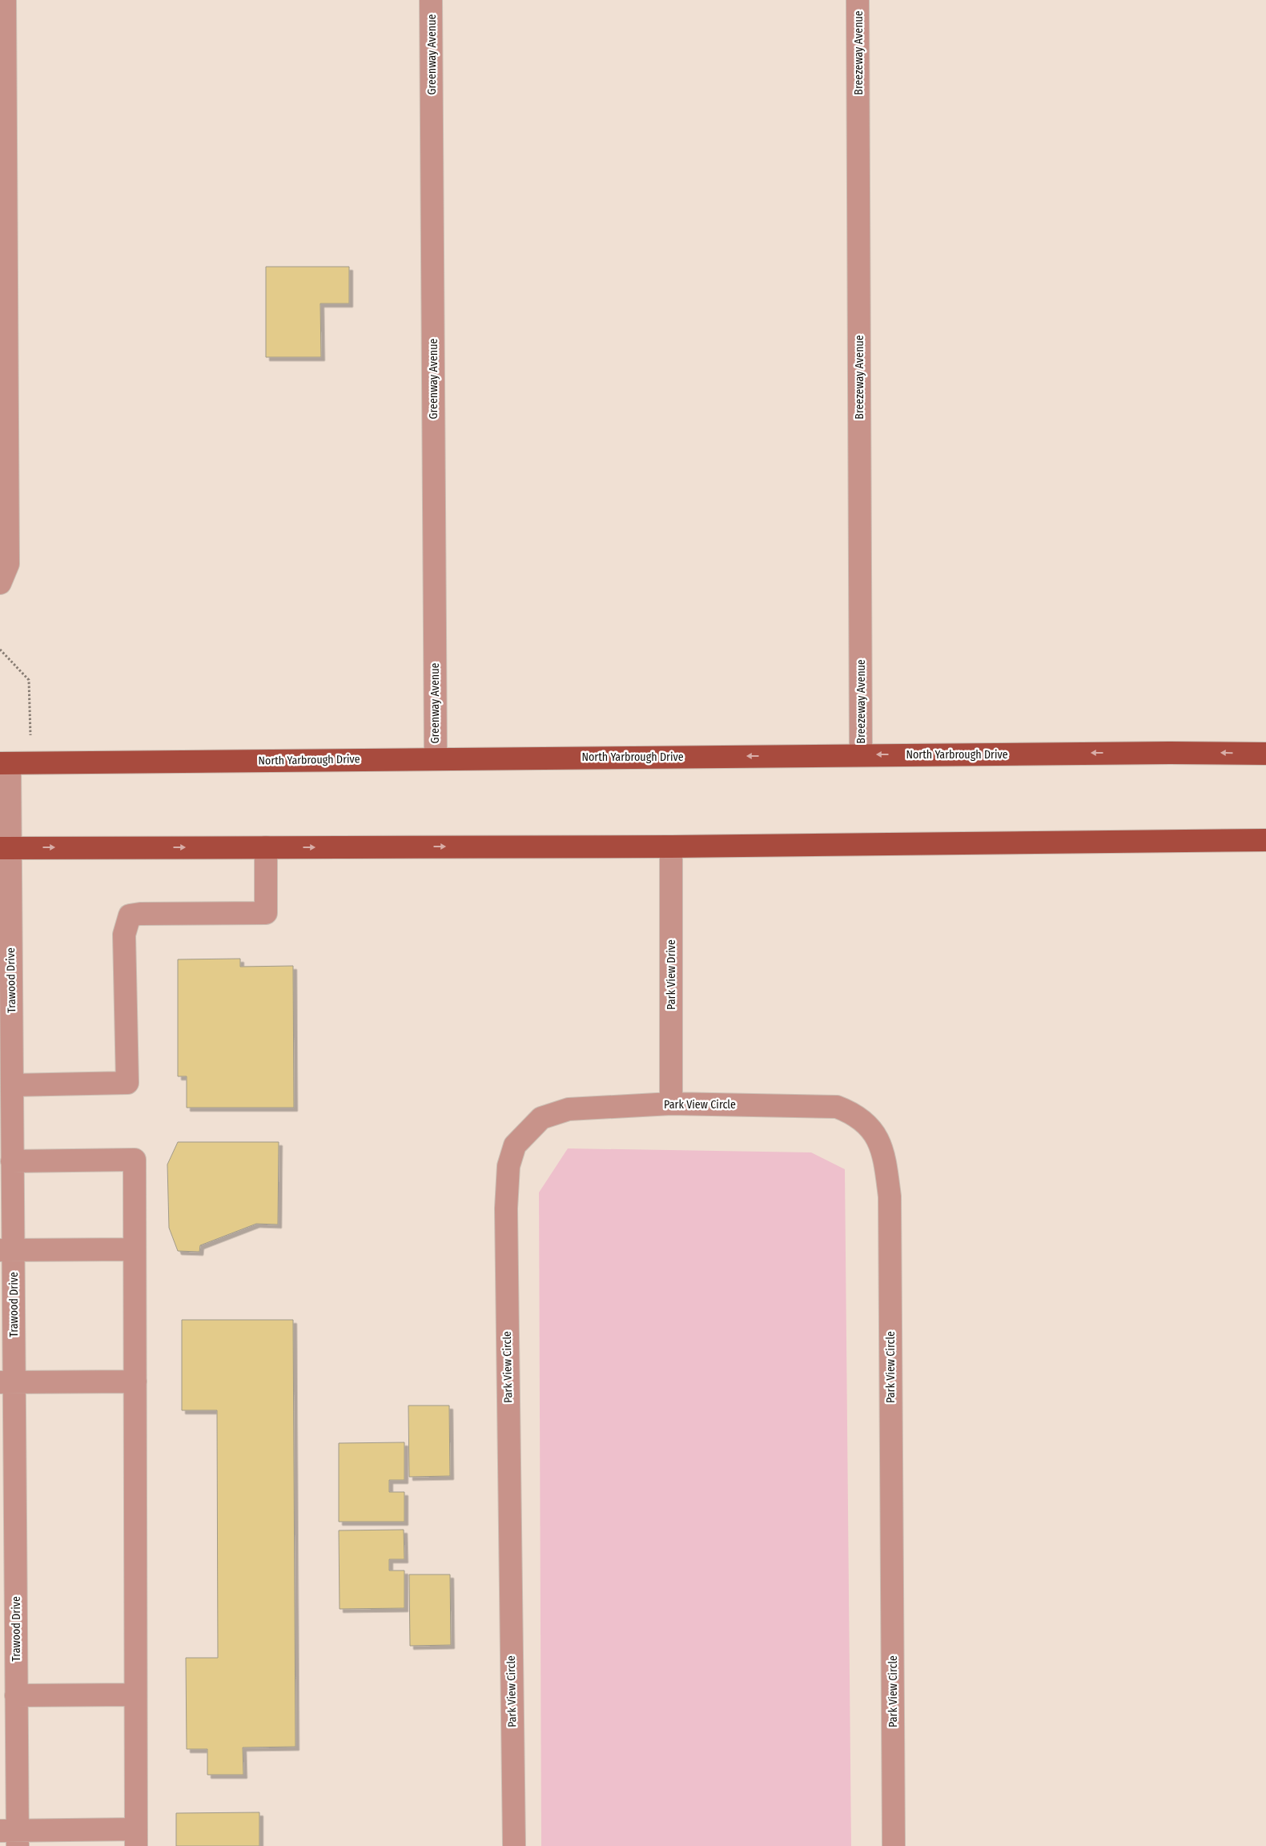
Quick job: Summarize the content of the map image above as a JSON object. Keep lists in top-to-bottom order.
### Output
{
  "streets": {
    "main road": ["North Yarbrough Drive"],
    "street": [
      "Breezeway Avenue",
      "Greenway Avenue",
      "Park View Drive",
      "Trawood Drive",
      "Park View Circle"
    ]
  },
  "crossings": [
    ["Breezeway Avenue", "North Yarbrough Drive"],
    ["Greenway Avenue", "North Yarbrough Drive"],
    ["North Yarbrough Drive", "Trawood Drive"],
    ["Park View Drive", "Park View Circle"]
  ]
}
